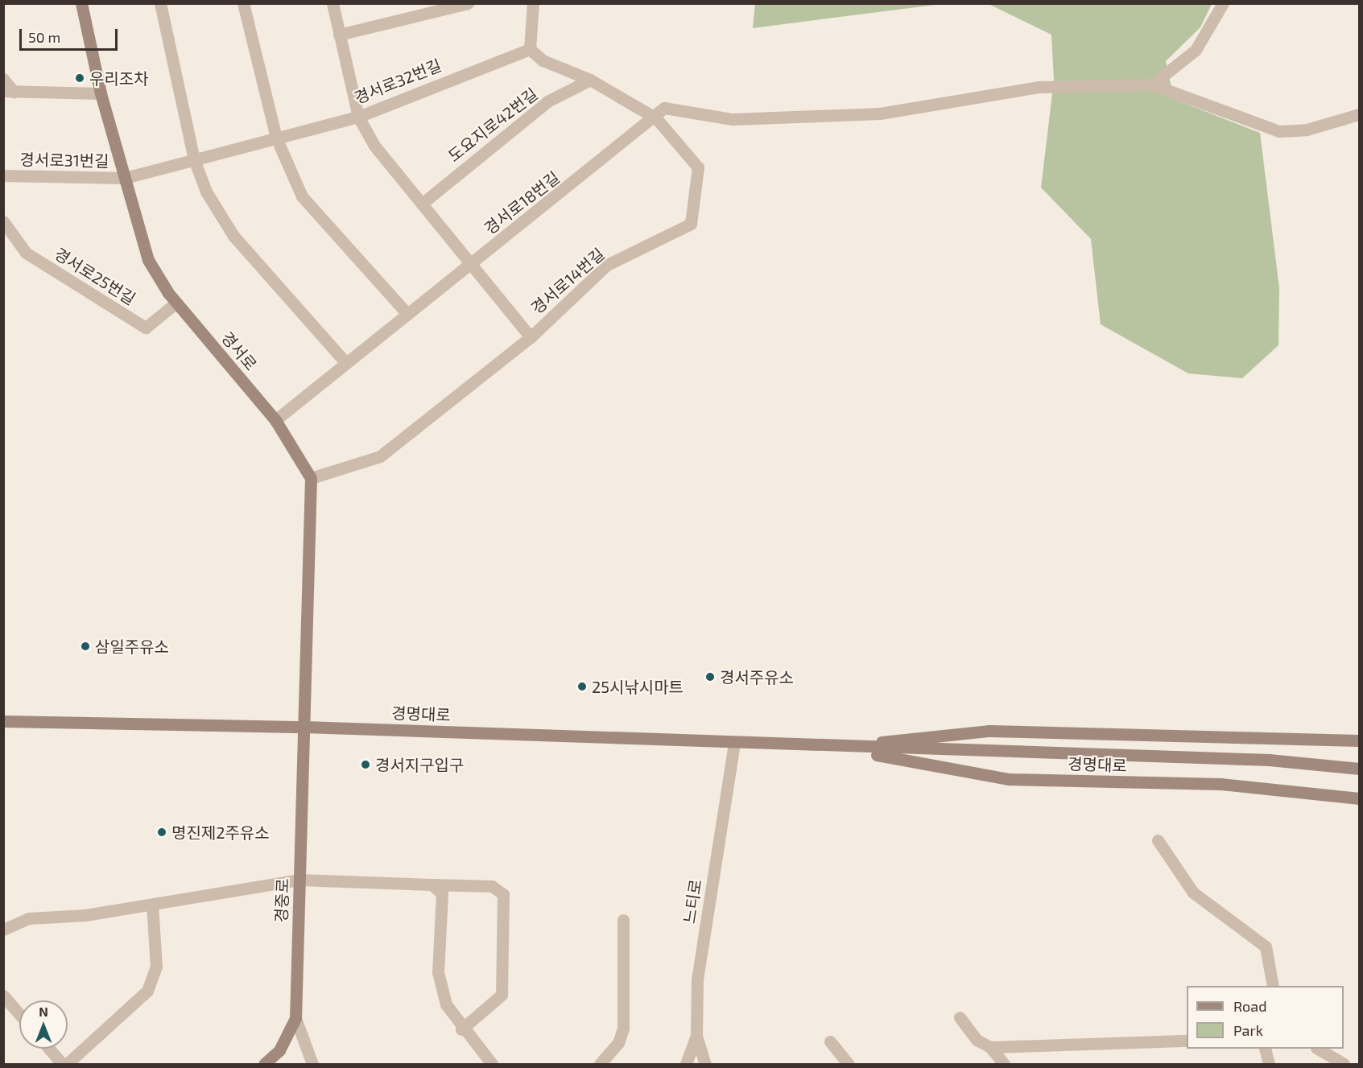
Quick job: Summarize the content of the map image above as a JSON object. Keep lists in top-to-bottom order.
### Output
{
  "streets": {
    "main road": ["경서로", "경명대로", "경중로"],
    "street": [
      "경서로32번길",
      "도요지로42번길",
      "경서로31번길",
      "경서로18번길",
      "경서로25번길",
      "경서로14번길",
      "느티로"
    ]
  },
  "crossings": [
    ["경서로32번길", "경서로31번길"],
    ["경서로32번길", "경서로14번길"],
    ["경서로32번길", "경서로"],
    ["도요지로42번길", "경서로14번길"],
    ["경서로31번길", "경서로"],
    ["경서로18번길", "경서로14번길"],
    ["경서로18번길", "경서로"],
    ["경서로25번길", "경서로"],
    ["경서로14번길", "경서로"],
    ["경명대로", "경중로"],
    ["경명대로", "느티로"]
  ],
  "places": [
    "우리조차",
    "삼일주유소",
    "경서주유소",
    "25시낚시마트",
    "경서지구입구",
    "명진제2주유소"
  ],
  "legend": ["Road", "Park"],
  "scale_bar": "50 m",
  "north": "top"
}
